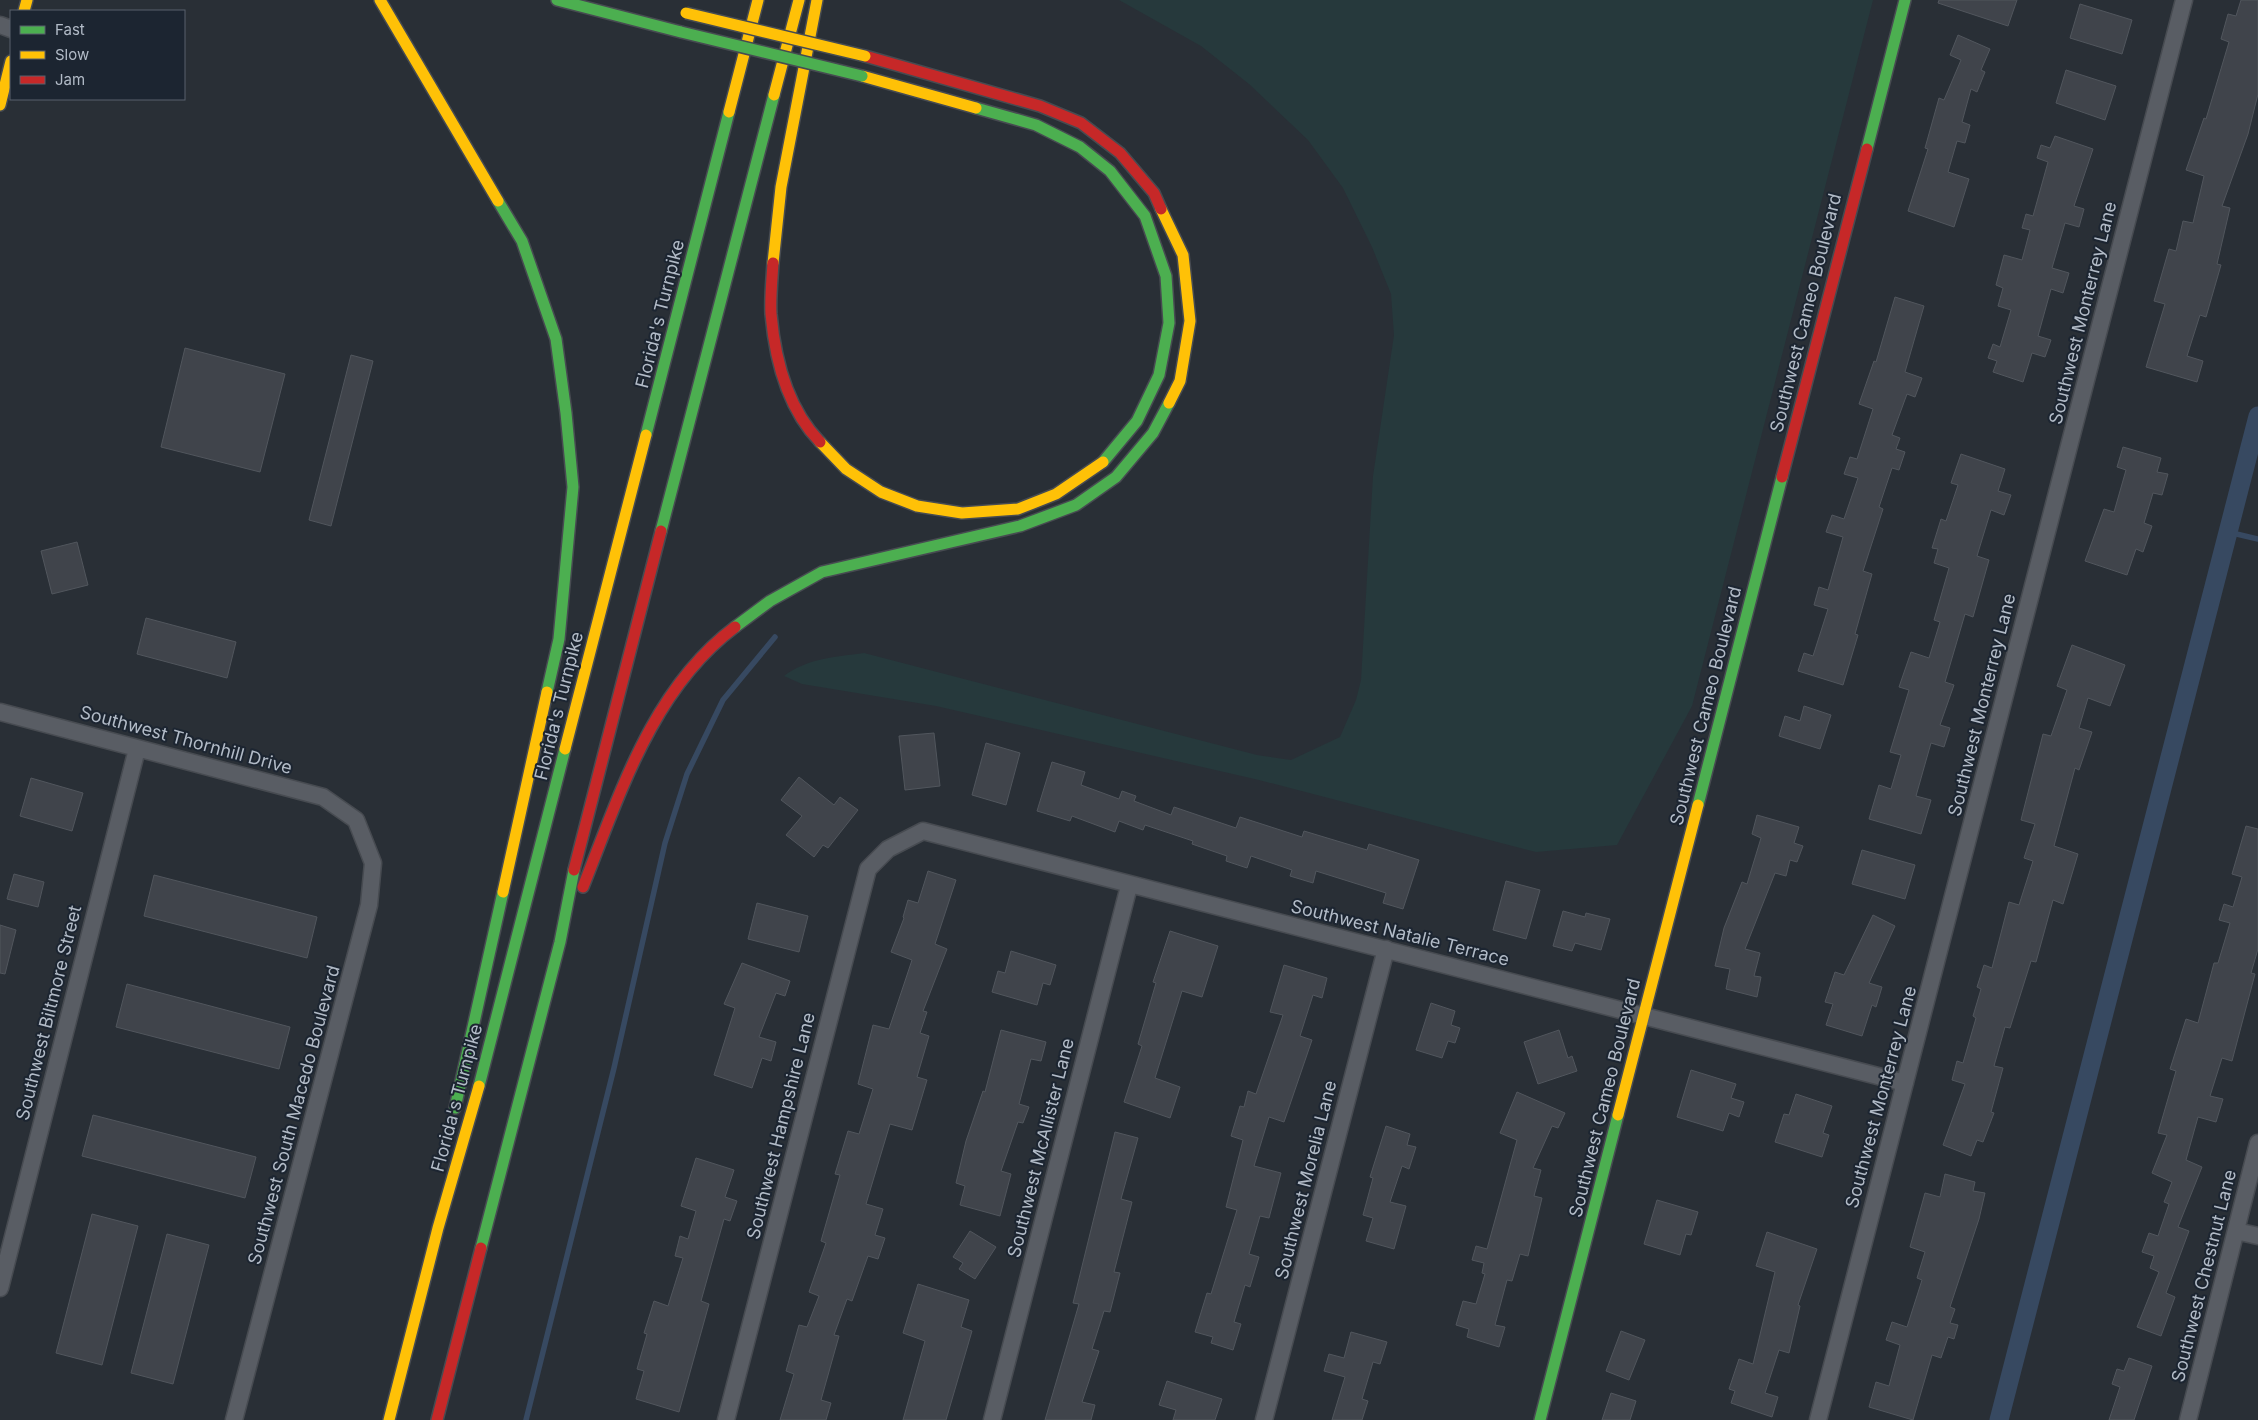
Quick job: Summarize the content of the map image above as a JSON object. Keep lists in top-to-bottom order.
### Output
{
  "streets": {
    "main road": ["Southwest Cameo Boulevard", "Florida's Turnpike"],
    "street": [
      "Southwest Monterrey Lane",
      "Southwest Thornhill Drive",
      "Southwest Natalie Terrace",
      "Southwest Biltmore Street",
      "Southwest South Macedo Boulevard",
      "Southwest Hampshire Lane",
      "Southwest McAllister Lane",
      "Southwest Morelia Lane",
      "Southwest Chestnut Lane"
    ]
  },
  "crossings": [
    ["Southwest Cameo Boulevard", "Southwest Natalie Terrace"],
    ["Southwest Monterrey Lane", "Southwest Natalie Terrace"],
    ["Southwest Thornhill Drive", "Southwest Biltmore Street"],
    ["Southwest Thornhill Drive", "Southwest South Macedo Boulevard"],
    ["Southwest Natalie Terrace", "Southwest Hampshire Lane"],
    ["Southwest Natalie Terrace", "Southwest McAllister Lane"],
    ["Southwest Natalie Terrace", "Southwest Morelia Lane"]
  ],
  "legend": ["Fast", "Slow", "Jam"]
}
